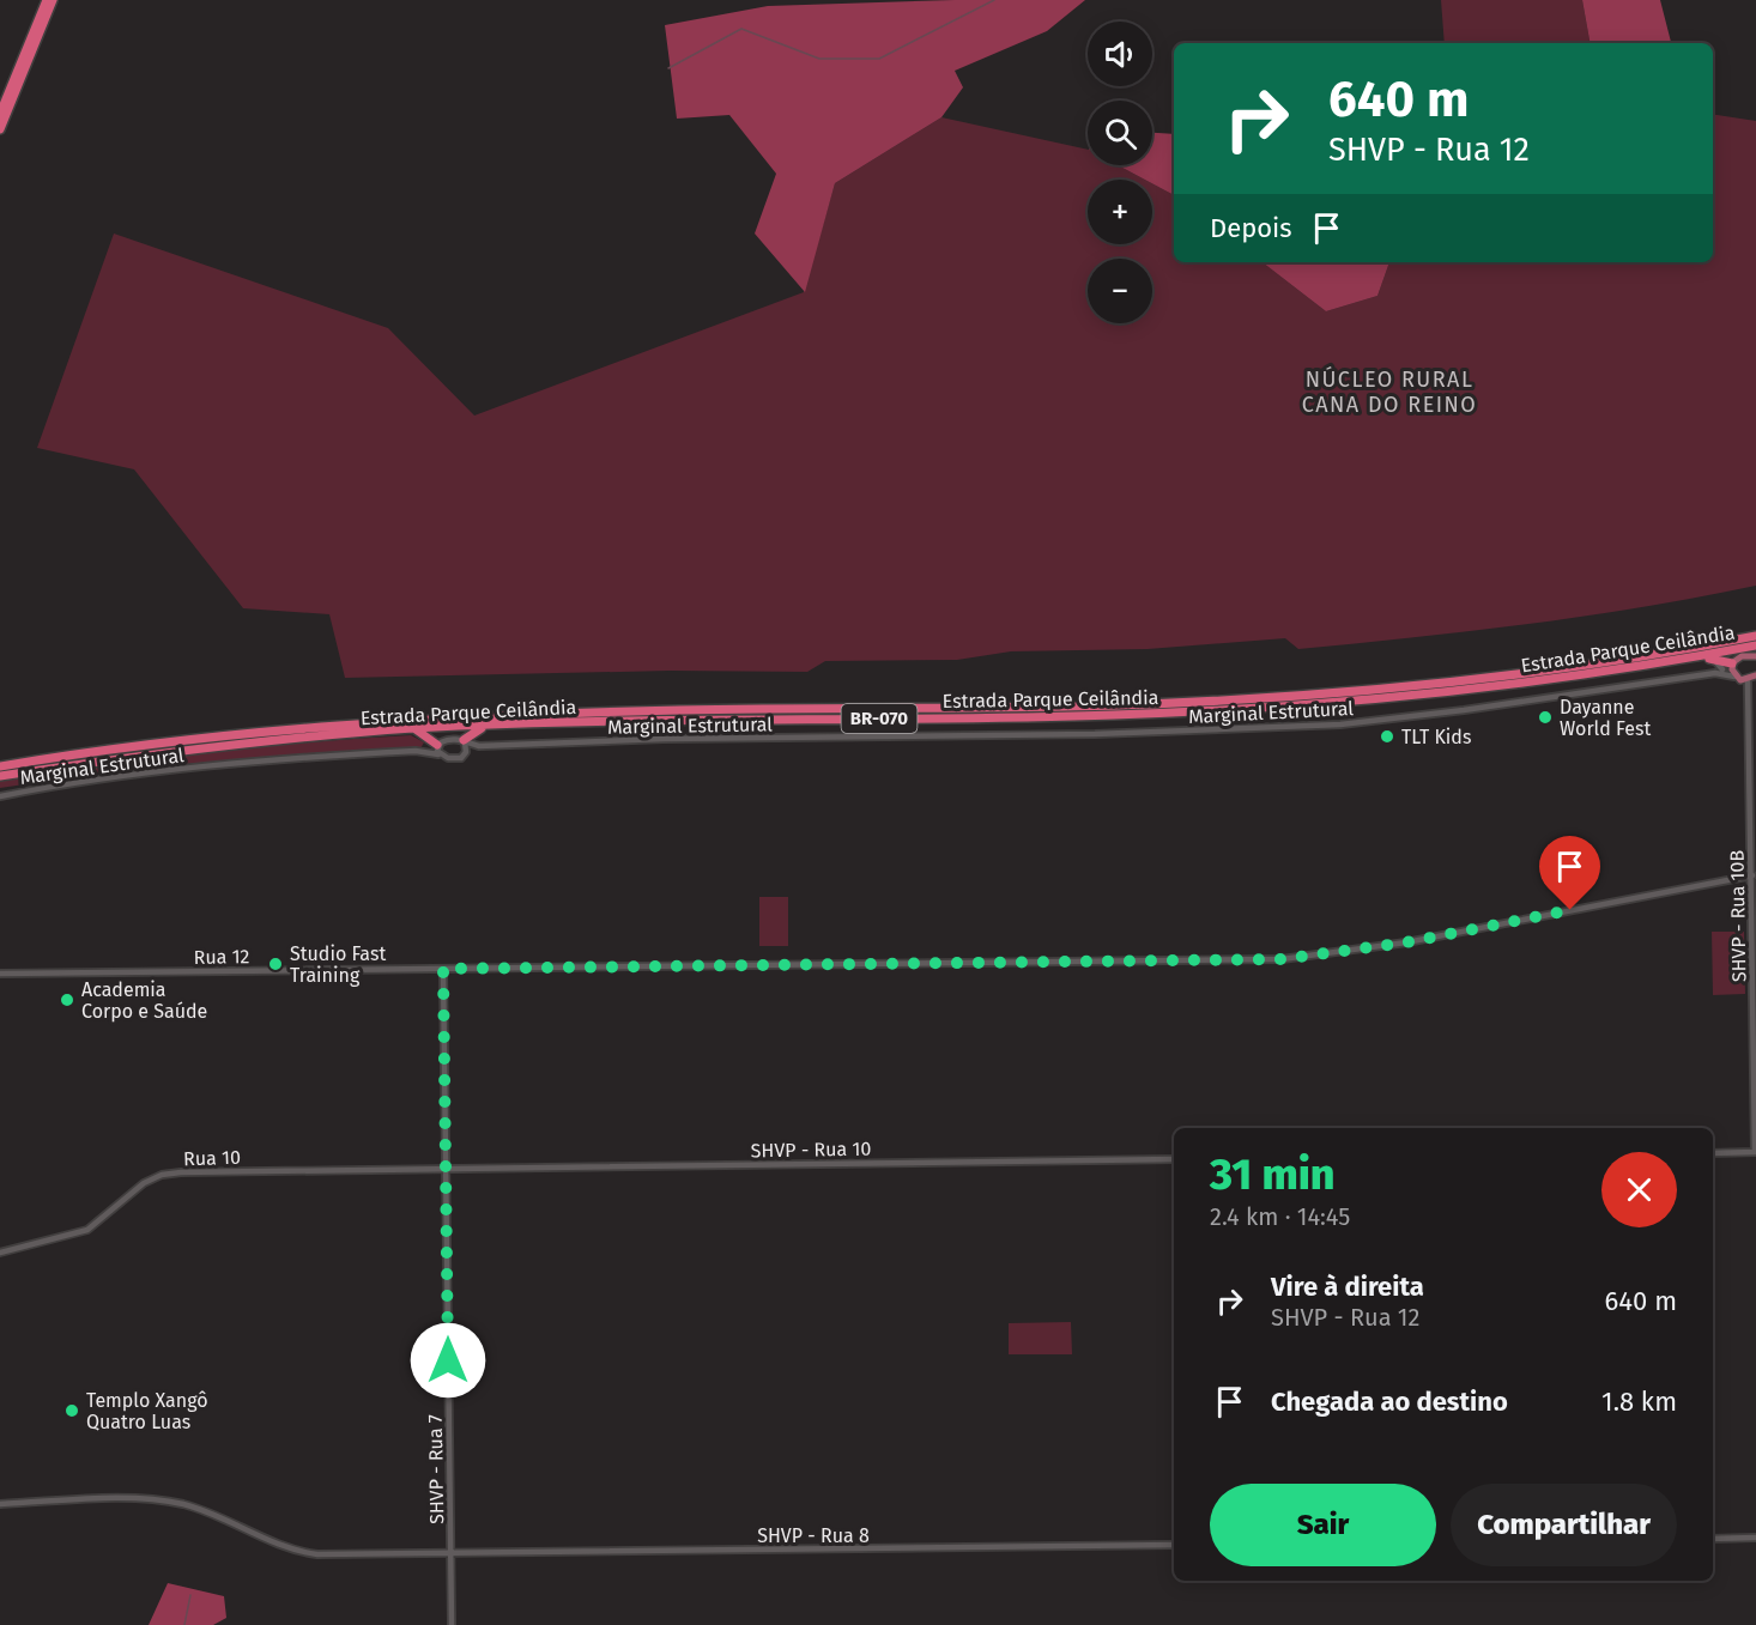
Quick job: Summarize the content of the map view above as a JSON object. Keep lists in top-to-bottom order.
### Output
{
  "streets": {
    "highway": ["Estrada Parque Ceilândia", "BR-070"],
    "street": [
      "Marginal Estrutural",
      "SHVP - Rua 10B",
      "Rua 12",
      "SHVP - Rua 10",
      "Rua 10",
      "SHVP - Rua 7",
      "SHVP - Rua 8"
    ]
  },
  "crossings": [
    ["SHVP - Rua 10B", "Rua 12"],
    ["Rua 12", "SHVP - Rua 7"],
    ["SHVP - Rua 10", "Rua 10"],
    ["SHVP - Rua 10", "SHVP - Rua 7"],
    ["Rua 10", "SHVP - Rua 7"],
    ["SHVP - Rua 7", "SHVP - Rua 8"]
  ],
  "districts": ["NÚCLEO RURAL CANA DO REINO"],
  "places": [
    "Dayanne World Fest",
    "TLT Kids",
    "Studio Fast Training",
    "Academia Corpo e Saúde",
    "Templo Xangô Quatro Luas"
  ],
  "page": {
    "map_buttons": ["+", "−"],
    "turn": ["640 m", "SHVP - Rua 12"],
    "then": "Depois",
    "heading": ["31 min", "2.4 km · 14:45"],
    "list": [
      {
        "name": "Vire à direita",
        "note": "SHVP - Rua 12",
        "value": "640 m"
      },
      {
        "name": "Chegada ao destino",
        "value": "1.8 km"
      }
    ],
    "buttons": ["Sair", "Compartilhar"]
  }
}
